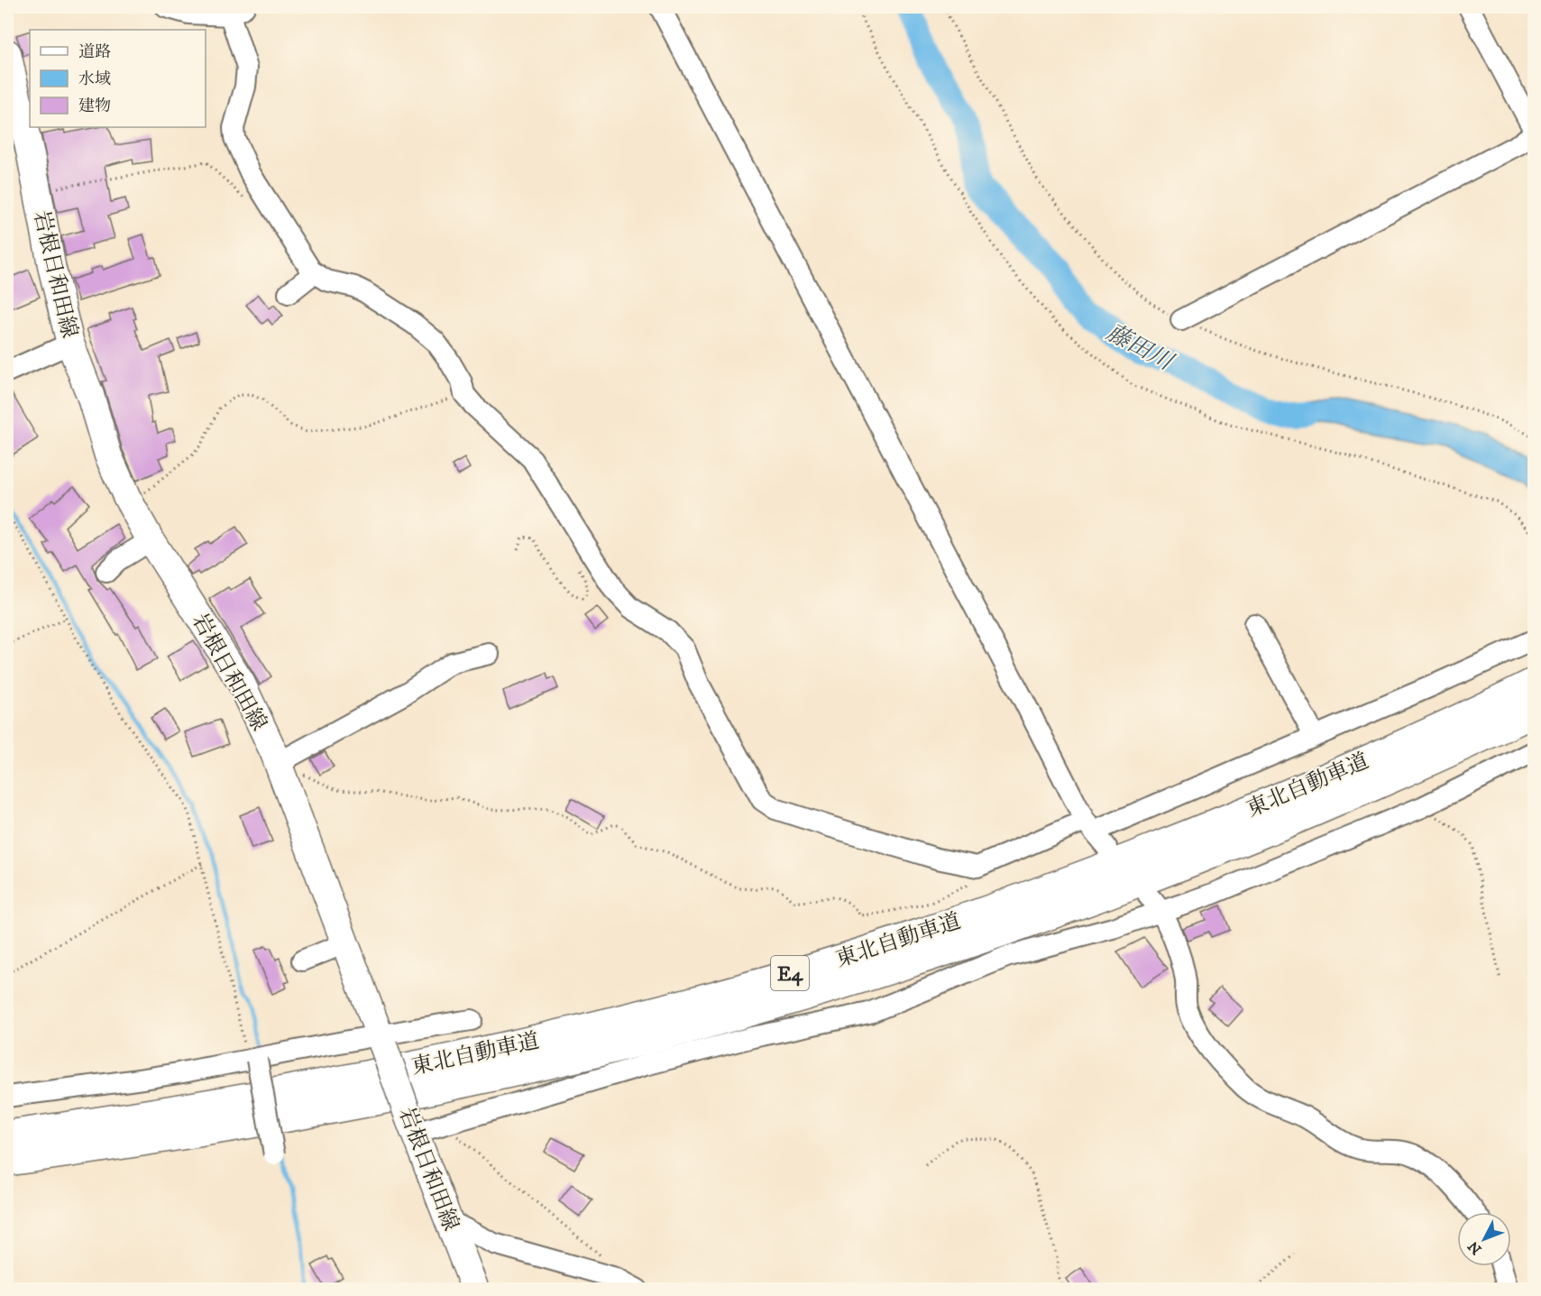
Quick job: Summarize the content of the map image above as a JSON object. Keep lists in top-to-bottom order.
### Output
{
  "streets": {
    "highway": ["東北自動車道", "E4"],
    "main road": ["岩根日和田線"]
  },
  "water": ["藤田川"],
  "legend": ["道路", "水域", "建物"],
  "north": "bottom left"
}
